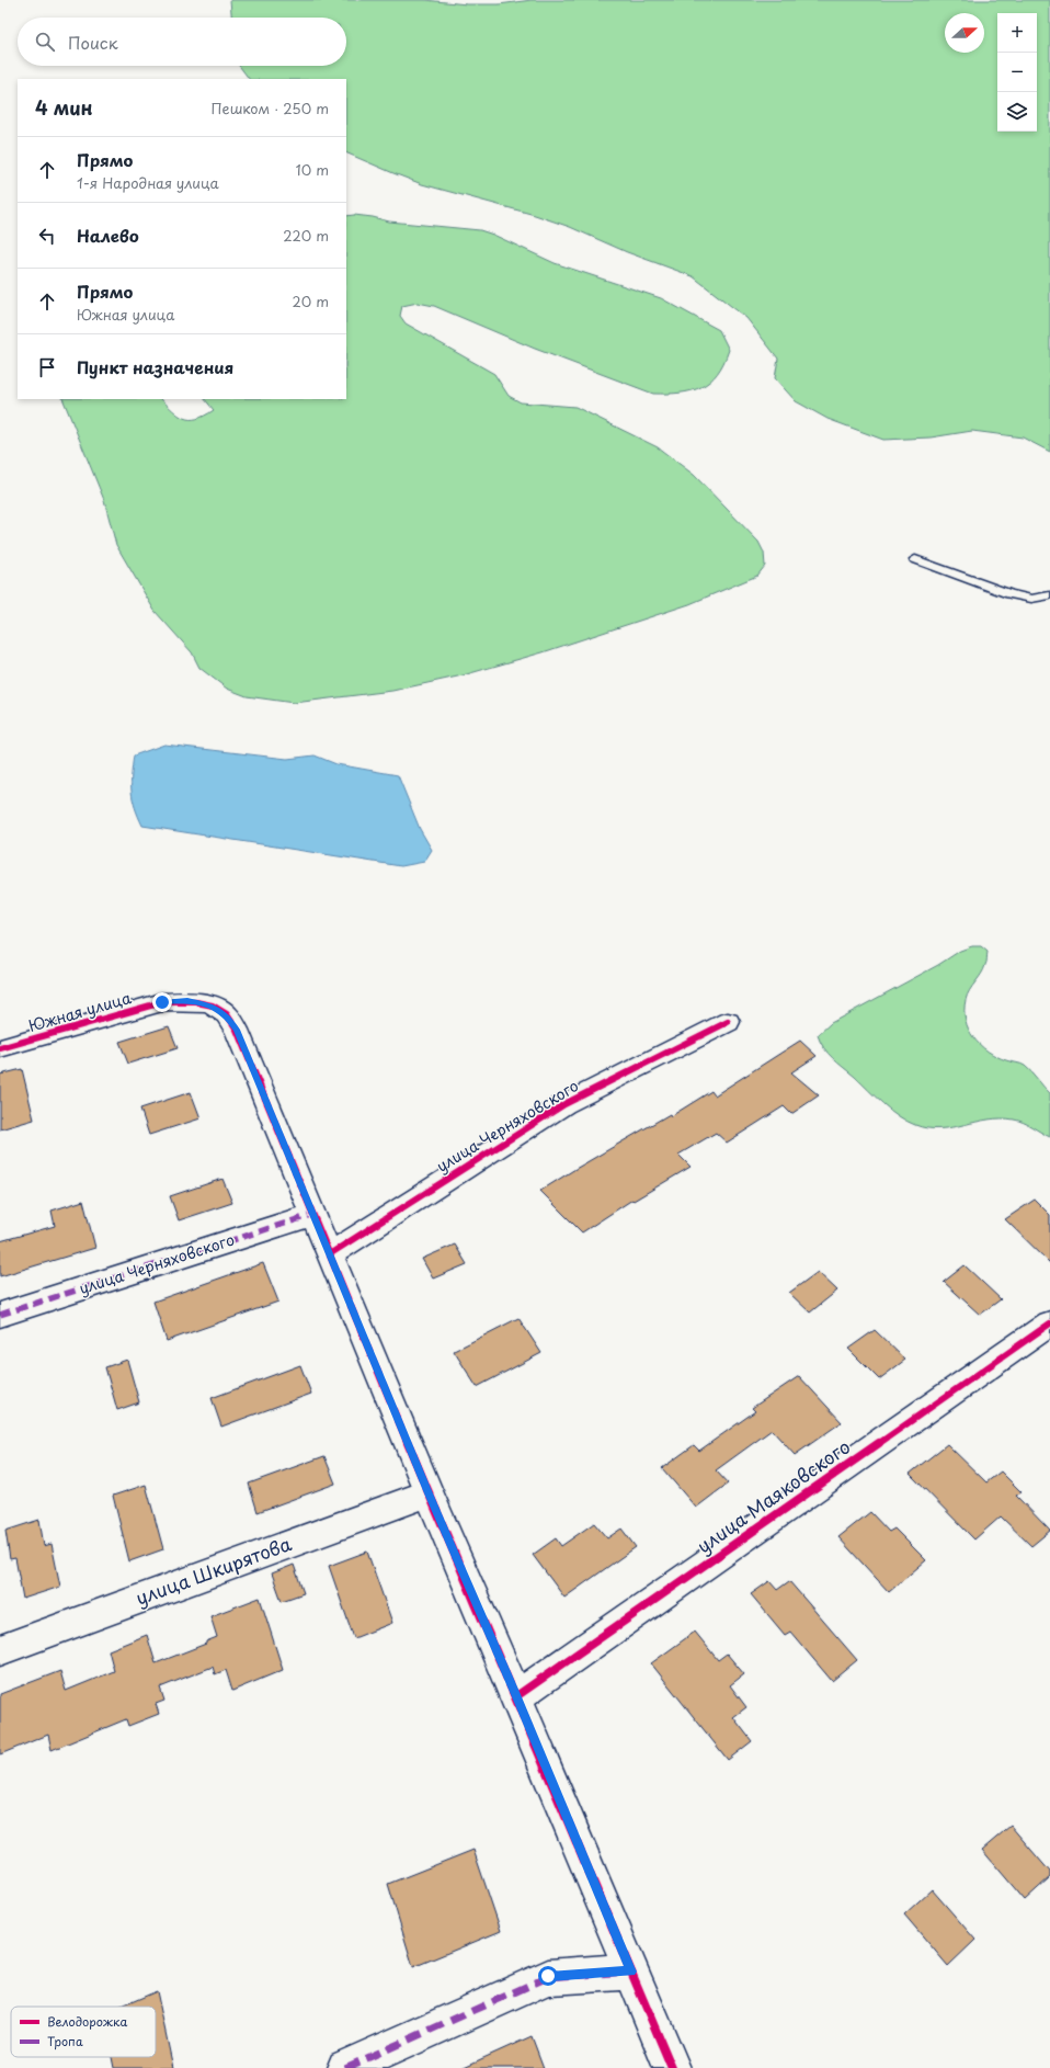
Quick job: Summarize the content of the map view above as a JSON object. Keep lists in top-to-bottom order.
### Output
{
  "streets": {
    "street": [
      "Южная улица",
      "улица Черняховского",
      "улица Маяковского",
      "улица Шкирятова"
    ]
  },
  "crossings": [
    ["Южная улица", "улица Черняховского"],
    ["Южная улица", "улица Маяковского"],
    ["Южная улица", "улица Шкирятова"]
  ],
  "legend": ["Велодорожка", "Тропа"],
  "north": "right",
  "page": {
    "map_buttons": ["+", "−"],
    "search": "Поиск",
    "heading": ["4 мин", "Пешком · 250 m"],
    "list": [
      ["Прямо", "1-я Народная улица", "10 m"],
      ["Налево", "220 m"],
      ["Прямо", "Южная улица", "20 m"],
      "Пункт назначения"
    ]
  }
}
